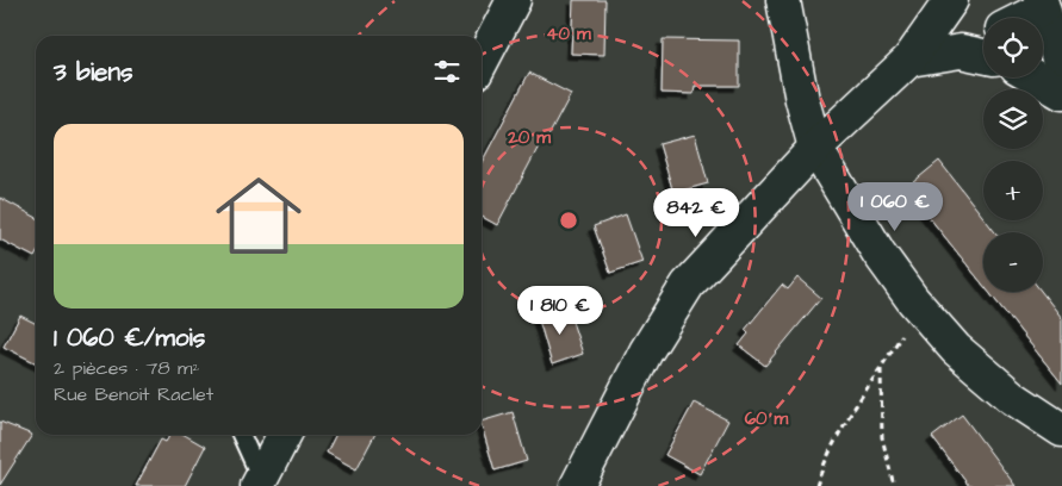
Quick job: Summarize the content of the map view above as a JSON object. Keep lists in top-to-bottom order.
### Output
{
  "page": {
    "map_buttons": ["+", "−"],
    "heading": "3 biens",
    "list": [
      {
        "name": "1 060 €/mois",
        "note": "2 pièces · 78 m² · Rue Benoit Raclet"
      }
    ],
    "price": ["1 060 €", "842 €", "1 810 €"]
  },
  "rings": ["40 m", "20 m", "60 m"]
}
